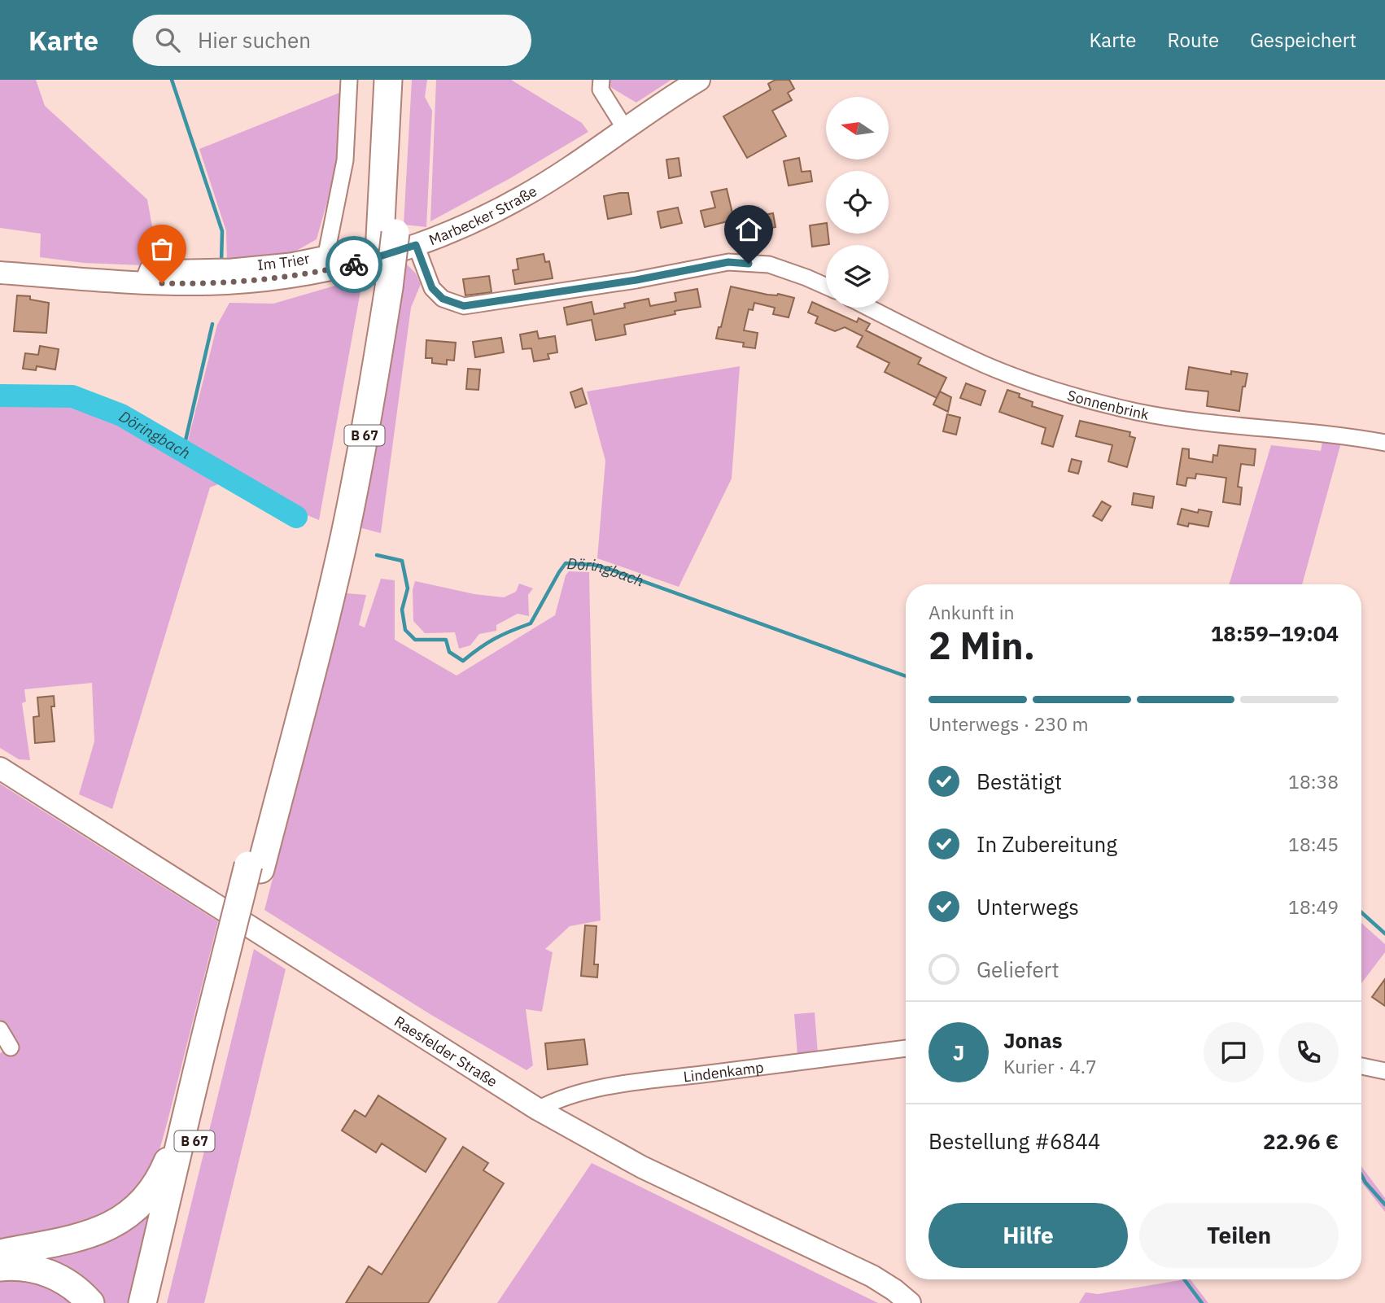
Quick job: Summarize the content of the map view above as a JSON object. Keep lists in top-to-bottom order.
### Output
{
  "streets": {
    "highway": ["B 67"],
    "main road": ["Marbecker Straße", "Raesfelder Straße"],
    "street": ["Im Trier", "Sonnenbrink", "Lindenkamp"]
  },
  "crossings": [
    ["Marbecker Straße", "Im Trier"],
    ["Marbecker Straße", "B 67"],
    ["Raesfelder Straße", "Lindenkamp"]
  ],
  "water": ["Döringbach"],
  "north": "left",
  "page": {
    "header": "Karte",
    "search": "Hier suchen",
    "nav": ["Karte", "Route", "Gespeichert"],
    "heading": ["2 Min.", "Ankunft in", "18:59–19:04"],
    "panel": [
      "Jonas",
      "Kurier · 4.7",
      "Bestellung #6844",
      "22.96 €"
    ],
    "bar": "Unterwegs · 230 m",
    "list": [
      ["Bestätigt", "18:38"],
      ["In Zubereitung", "18:45"],
      ["Unterwegs", "18:49"],
      "Geliefert"
    ],
    "round": "J",
    "buttons": ["Hilfe", "Teilen"]
  }
}
